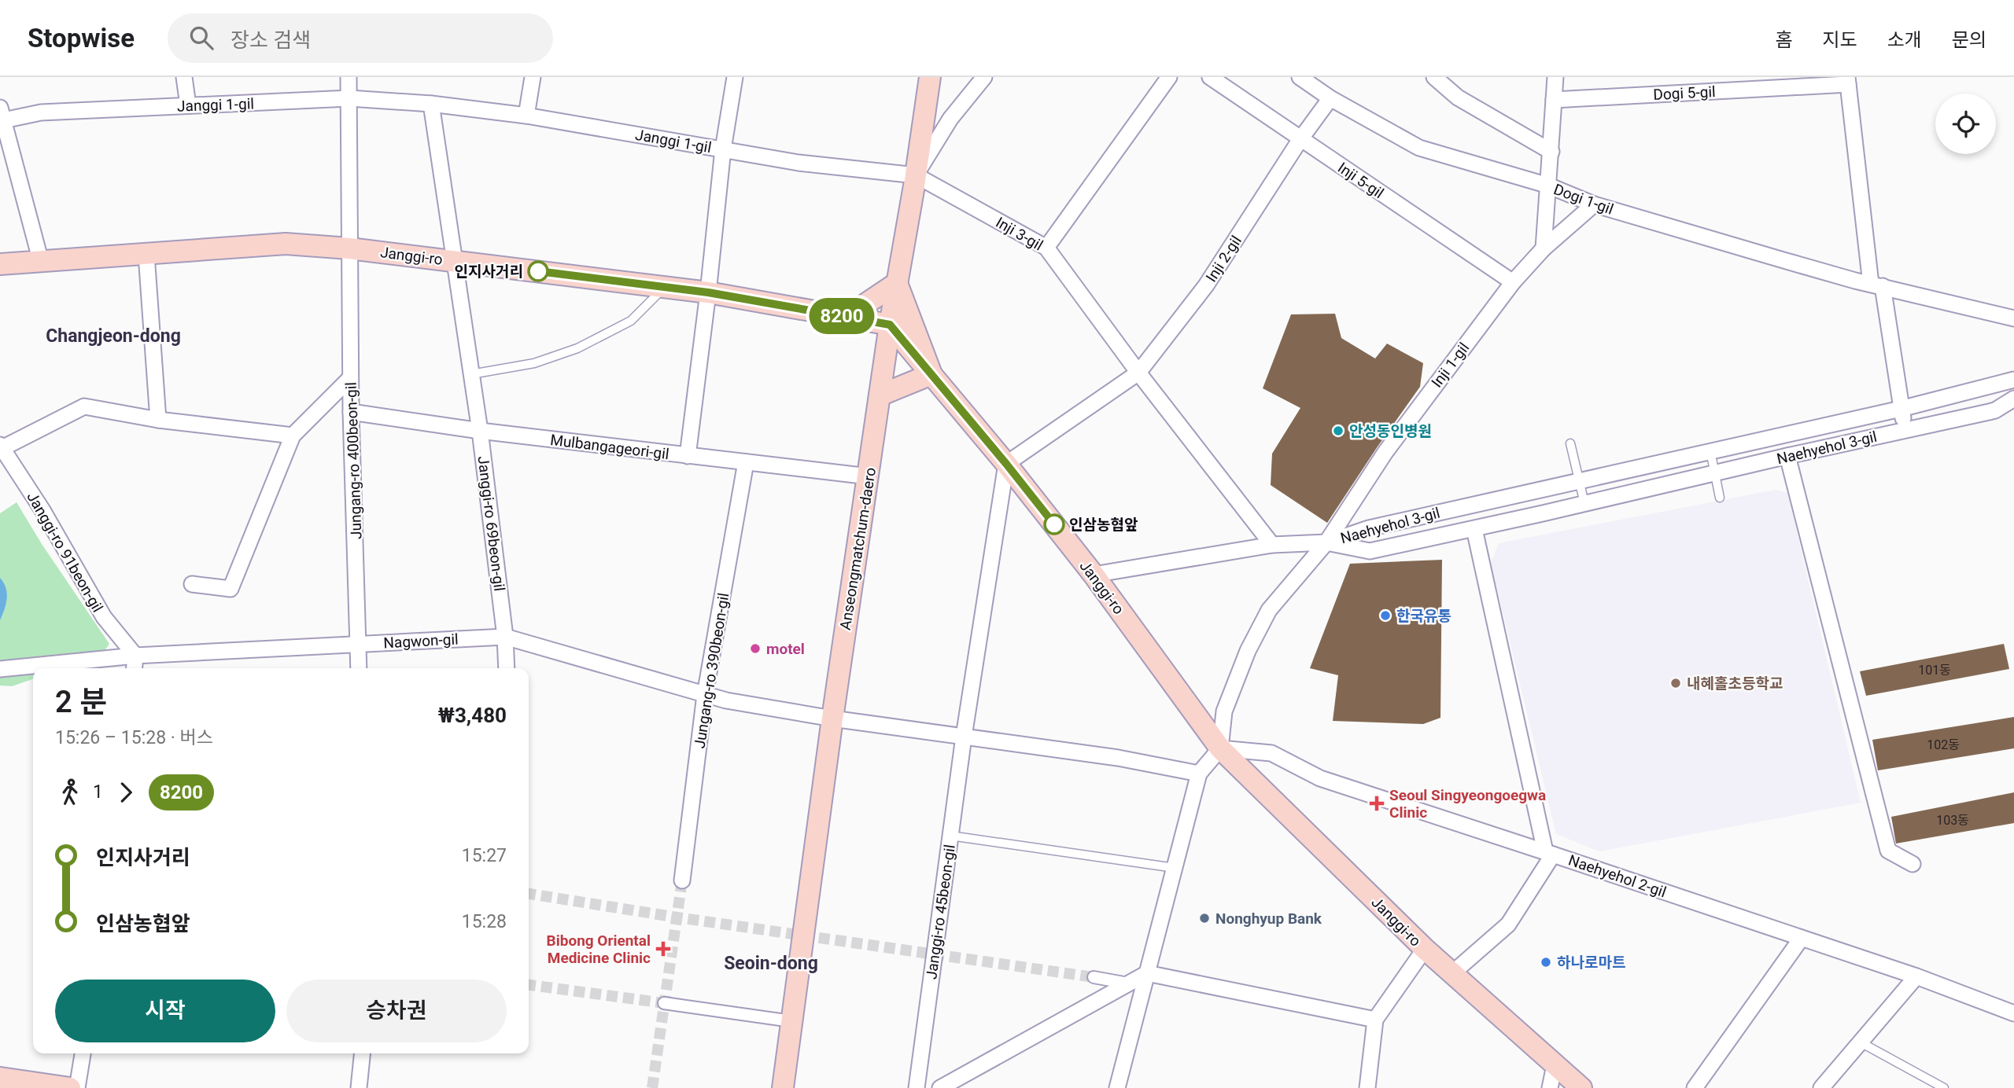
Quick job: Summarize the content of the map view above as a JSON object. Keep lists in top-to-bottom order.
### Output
{
  "streets": {
    "main road": ["Janggi-ro", "Anseongmatchum-daero"],
    "street": [
      "Dogi 5-gil",
      "Janggi 1-gil",
      "Inji 5-gil",
      "Dogi 1-gil",
      "Inji 3-gil",
      "Inji 2-gil",
      "Inji 1-gil",
      "Mulbangageori-gil",
      "Naehyehol 3-gil",
      "Jungang-ro 400beon-gil",
      "Janggi-ro 69beon-gil",
      "Janggi-ro 91beon-gil",
      "Nagwon-gil",
      "Jungang-ro 390beon-gil",
      "Naehyehol 2-gil",
      "Janggi-ro 45beon-gil"
    ]
  },
  "crossings": [
    ["Dogi 5-gil", "Dogi 1-gil"],
    ["Janggi 1-gil", "Inji 3-gil"],
    ["Janggi 1-gil", "Jungang-ro 400beon-gil"],
    ["Janggi 1-gil", "Anseongmatchum-daero"],
    ["Inji 5-gil", "Inji 2-gil"],
    ["Inji 5-gil", "Inji 1-gil"],
    ["Dogi 1-gil", "Inji 2-gil"],
    ["Dogi 1-gil", "Inji 1-gil"],
    ["Inji 3-gil", "Inji 2-gil"],
    ["Inji 3-gil", "Anseongmatchum-daero"],
    ["Janggi-ro", "Inji 2-gil"],
    ["Janggi-ro", "Inji 1-gil"],
    ["Janggi-ro", "Jungang-ro 400beon-gil"],
    ["Janggi-ro", "Janggi-ro 69beon-gil"],
    ["Janggi-ro", "Anseongmatchum-daero"],
    ["Janggi-ro", "Naehyehol 2-gil"],
    ["Janggi-ro", "Janggi-ro 45beon-gil"],
    ["Inji 2-gil", "Janggi-ro 45beon-gil"],
    ["Inji 1-gil", "Naehyehol 3-gil"],
    ["Inji 1-gil", "Naehyehol 2-gil"],
    ["Mulbangageori-gil", "Jungang-ro 400beon-gil"],
    ["Mulbangageori-gil", "Janggi-ro 69beon-gil"],
    ["Mulbangageori-gil", "Anseongmatchum-daero"],
    ["Mulbangageori-gil", "Jungang-ro 390beon-gil"],
    ["Jungang-ro 400beon-gil", "Nagwon-gil"],
    ["Janggi-ro 69beon-gil", "Nagwon-gil"],
    ["Anseongmatchum-daero", "Nagwon-gil"],
    ["Janggi-ro 91beon-gil", "Nagwon-gil"],
    ["Nagwon-gil", "Jungang-ro 390beon-gil"]
  ],
  "districts": ["Changjeon-dong", "Seoin-dong"],
  "places": {
    "other": [
      "인지사거리",
      "안성동인병원",
      "인삼농협앞",
      "한국유통",
      "motel",
      "내혜홀초등학교",
      "Nonghyup Bank",
      "하나로마트"
    ],
    "health": ["Seoul Singyeongoegwa Clinic", "Bibong Oriental Medicine Clinic"]
  },
  "lines": ["bus line 8200"],
  "house_numbers": ["101동", "102동", "103동"],
  "page": {
    "header": "Stopwise",
    "search": "장소 검색",
    "nav": [
      "홈",
      "지도",
      "소개",
      "문의"
    ],
    "on_map": "8200",
    "heading": ["2 분", "15:26 – 15:28 · 버스", "₩3,480"],
    "legs": ["1", "8200"],
    "list": [
      {
        "name": "인지사거리",
        "value": "15:27"
      },
      {
        "name": "인삼농협앞",
        "value": "15:28"
      }
    ],
    "buttons": ["시작", "승차권"]
  }
}
